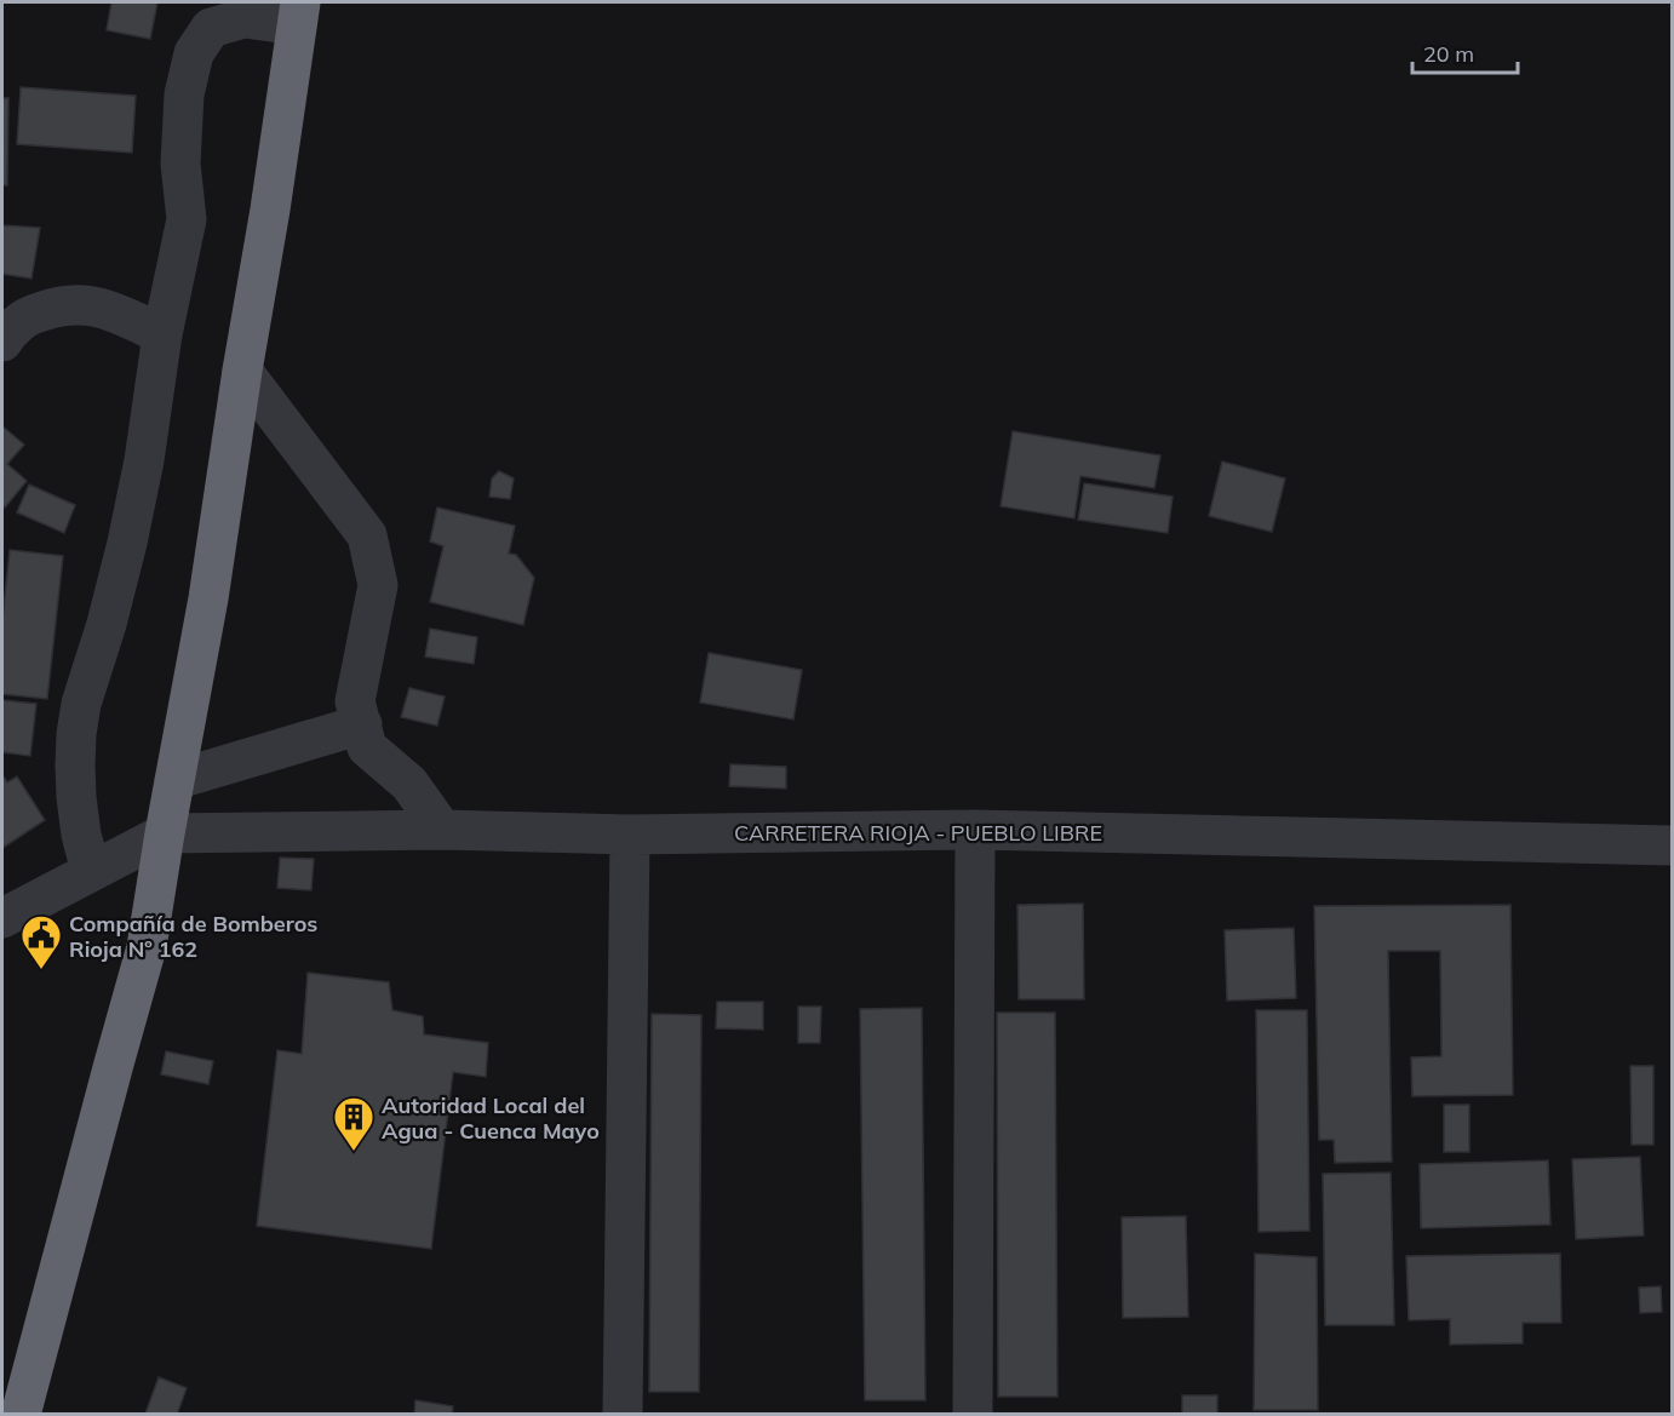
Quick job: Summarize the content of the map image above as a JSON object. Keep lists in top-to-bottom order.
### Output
{
  "streets": {
    "street": ["CARRETERA RIOJA - PUEBLO LIBRE"]
  },
  "places": {
    "public building": ["Compañía de Bomberos Rioja Nº 162"],
    "building": ["Autoridad Local del Agua - Cuenca Mayo"]
  },
  "scale_bar": "20 m"
}
